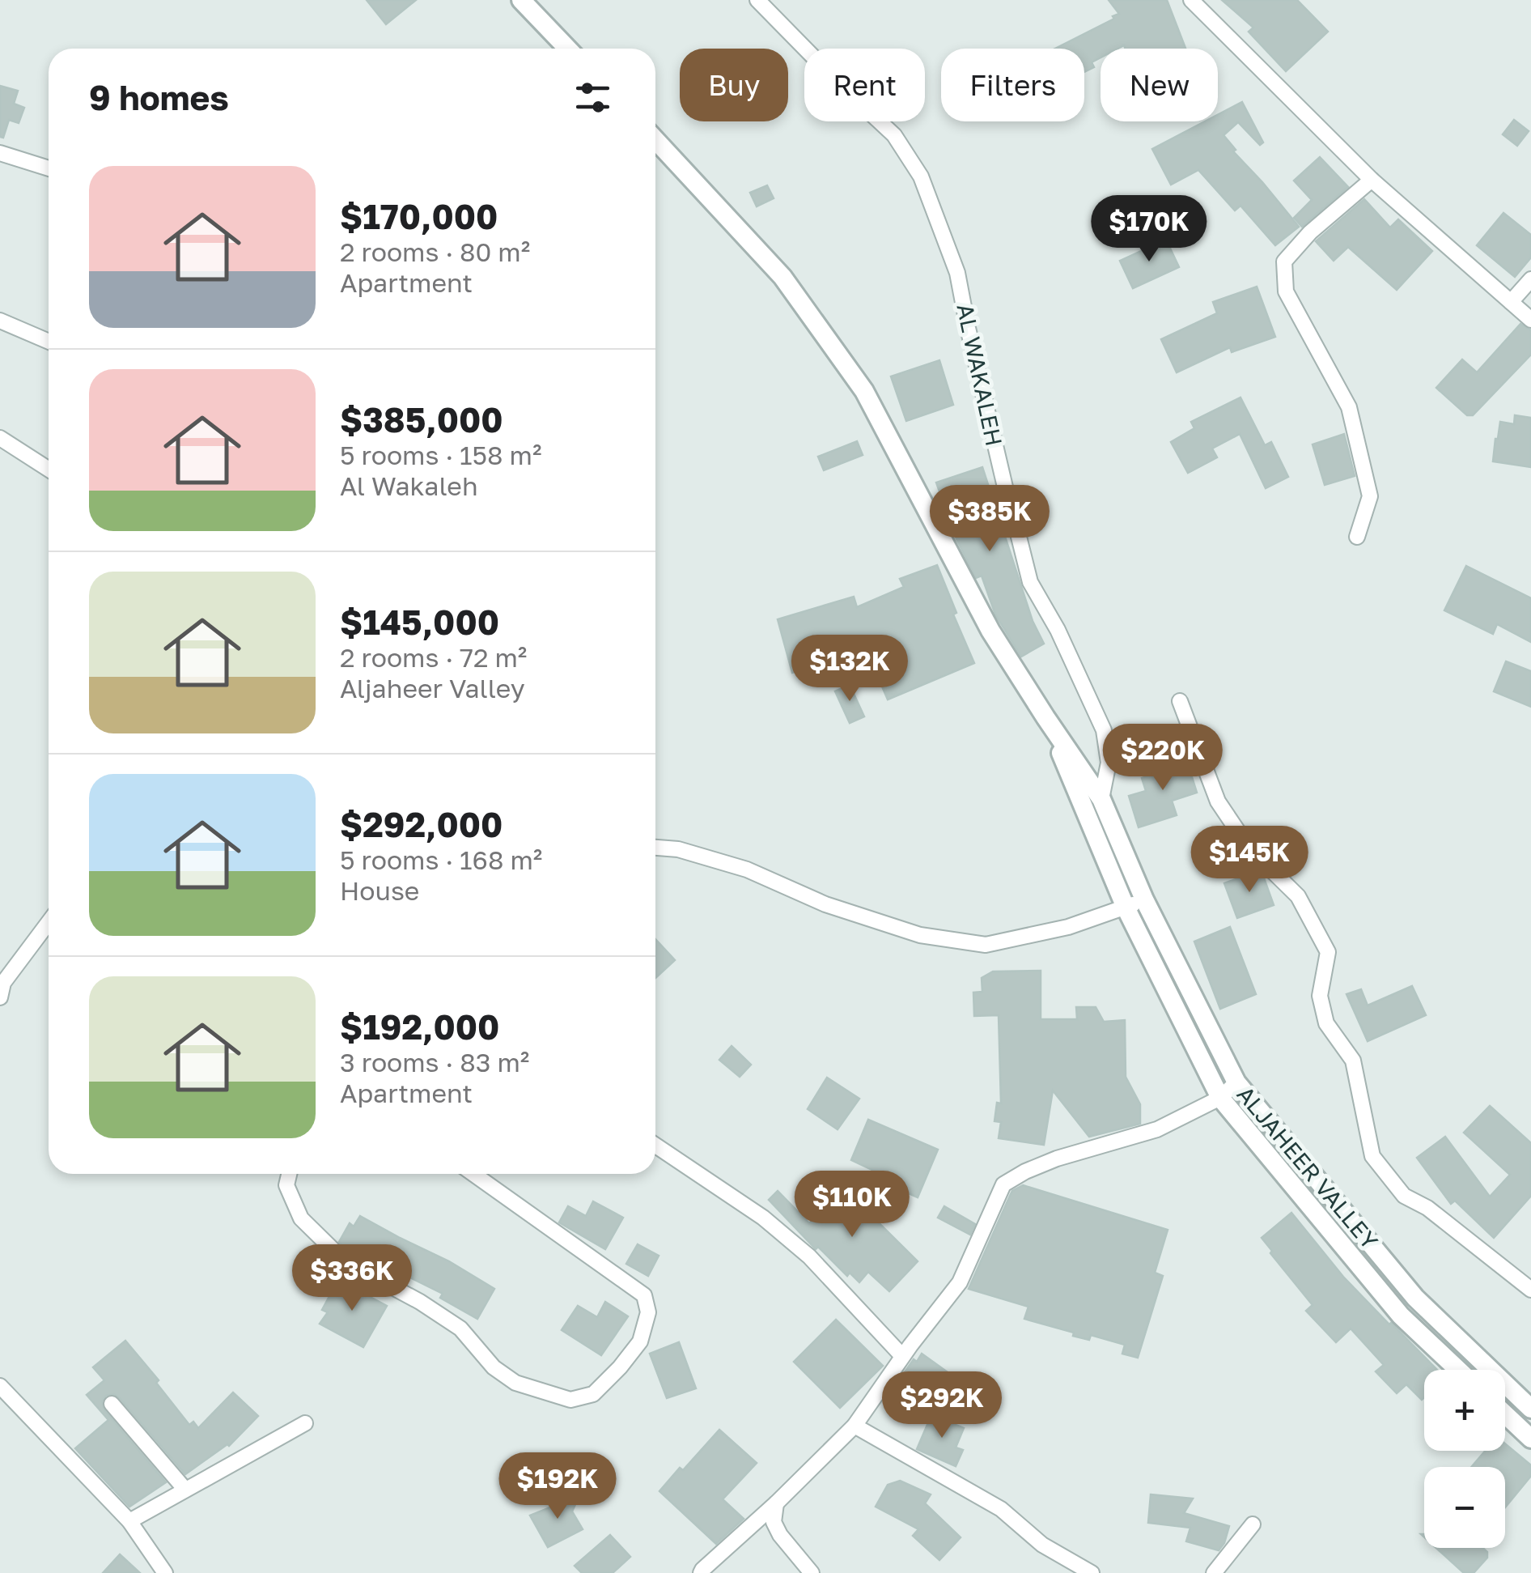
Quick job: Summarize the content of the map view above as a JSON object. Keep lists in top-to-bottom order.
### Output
{
  "streets": {
    "street": ["AL WAKALEH", "ALJAHEER VALLEY"]
  },
  "crossings": [
    ["AL WAKALEH", "ALJAHEER VALLEY"]
  ],
  "page": {
    "chip": [
      "Buy",
      "Rent",
      "Filters",
      "New"
    ],
    "heading": "9 homes",
    "list": [
      {
        "name": "$170,000",
        "note": "2 rooms · 80 m² · Apartment"
      },
      {
        "name": "$385,000",
        "note": "5 rooms · 158 m² · Al Wakaleh"
      },
      {
        "name": "$145,000",
        "note": "2 rooms · 72 m² · Aljaheer Valley"
      },
      {
        "name": "$292,000",
        "note": "5 rooms · 168 m² · House"
      },
      {
        "name": "$192,000",
        "note": "3 rooms · 83 m² · Apartment"
      }
    ],
    "price": [
      "$170K",
      "$385K",
      "$132K",
      "$220K",
      "$145K",
      "$110K",
      "$336K",
      "$292K",
      "$192K"
    ],
    "map_buttons": ["+", "−"]
  }
}
